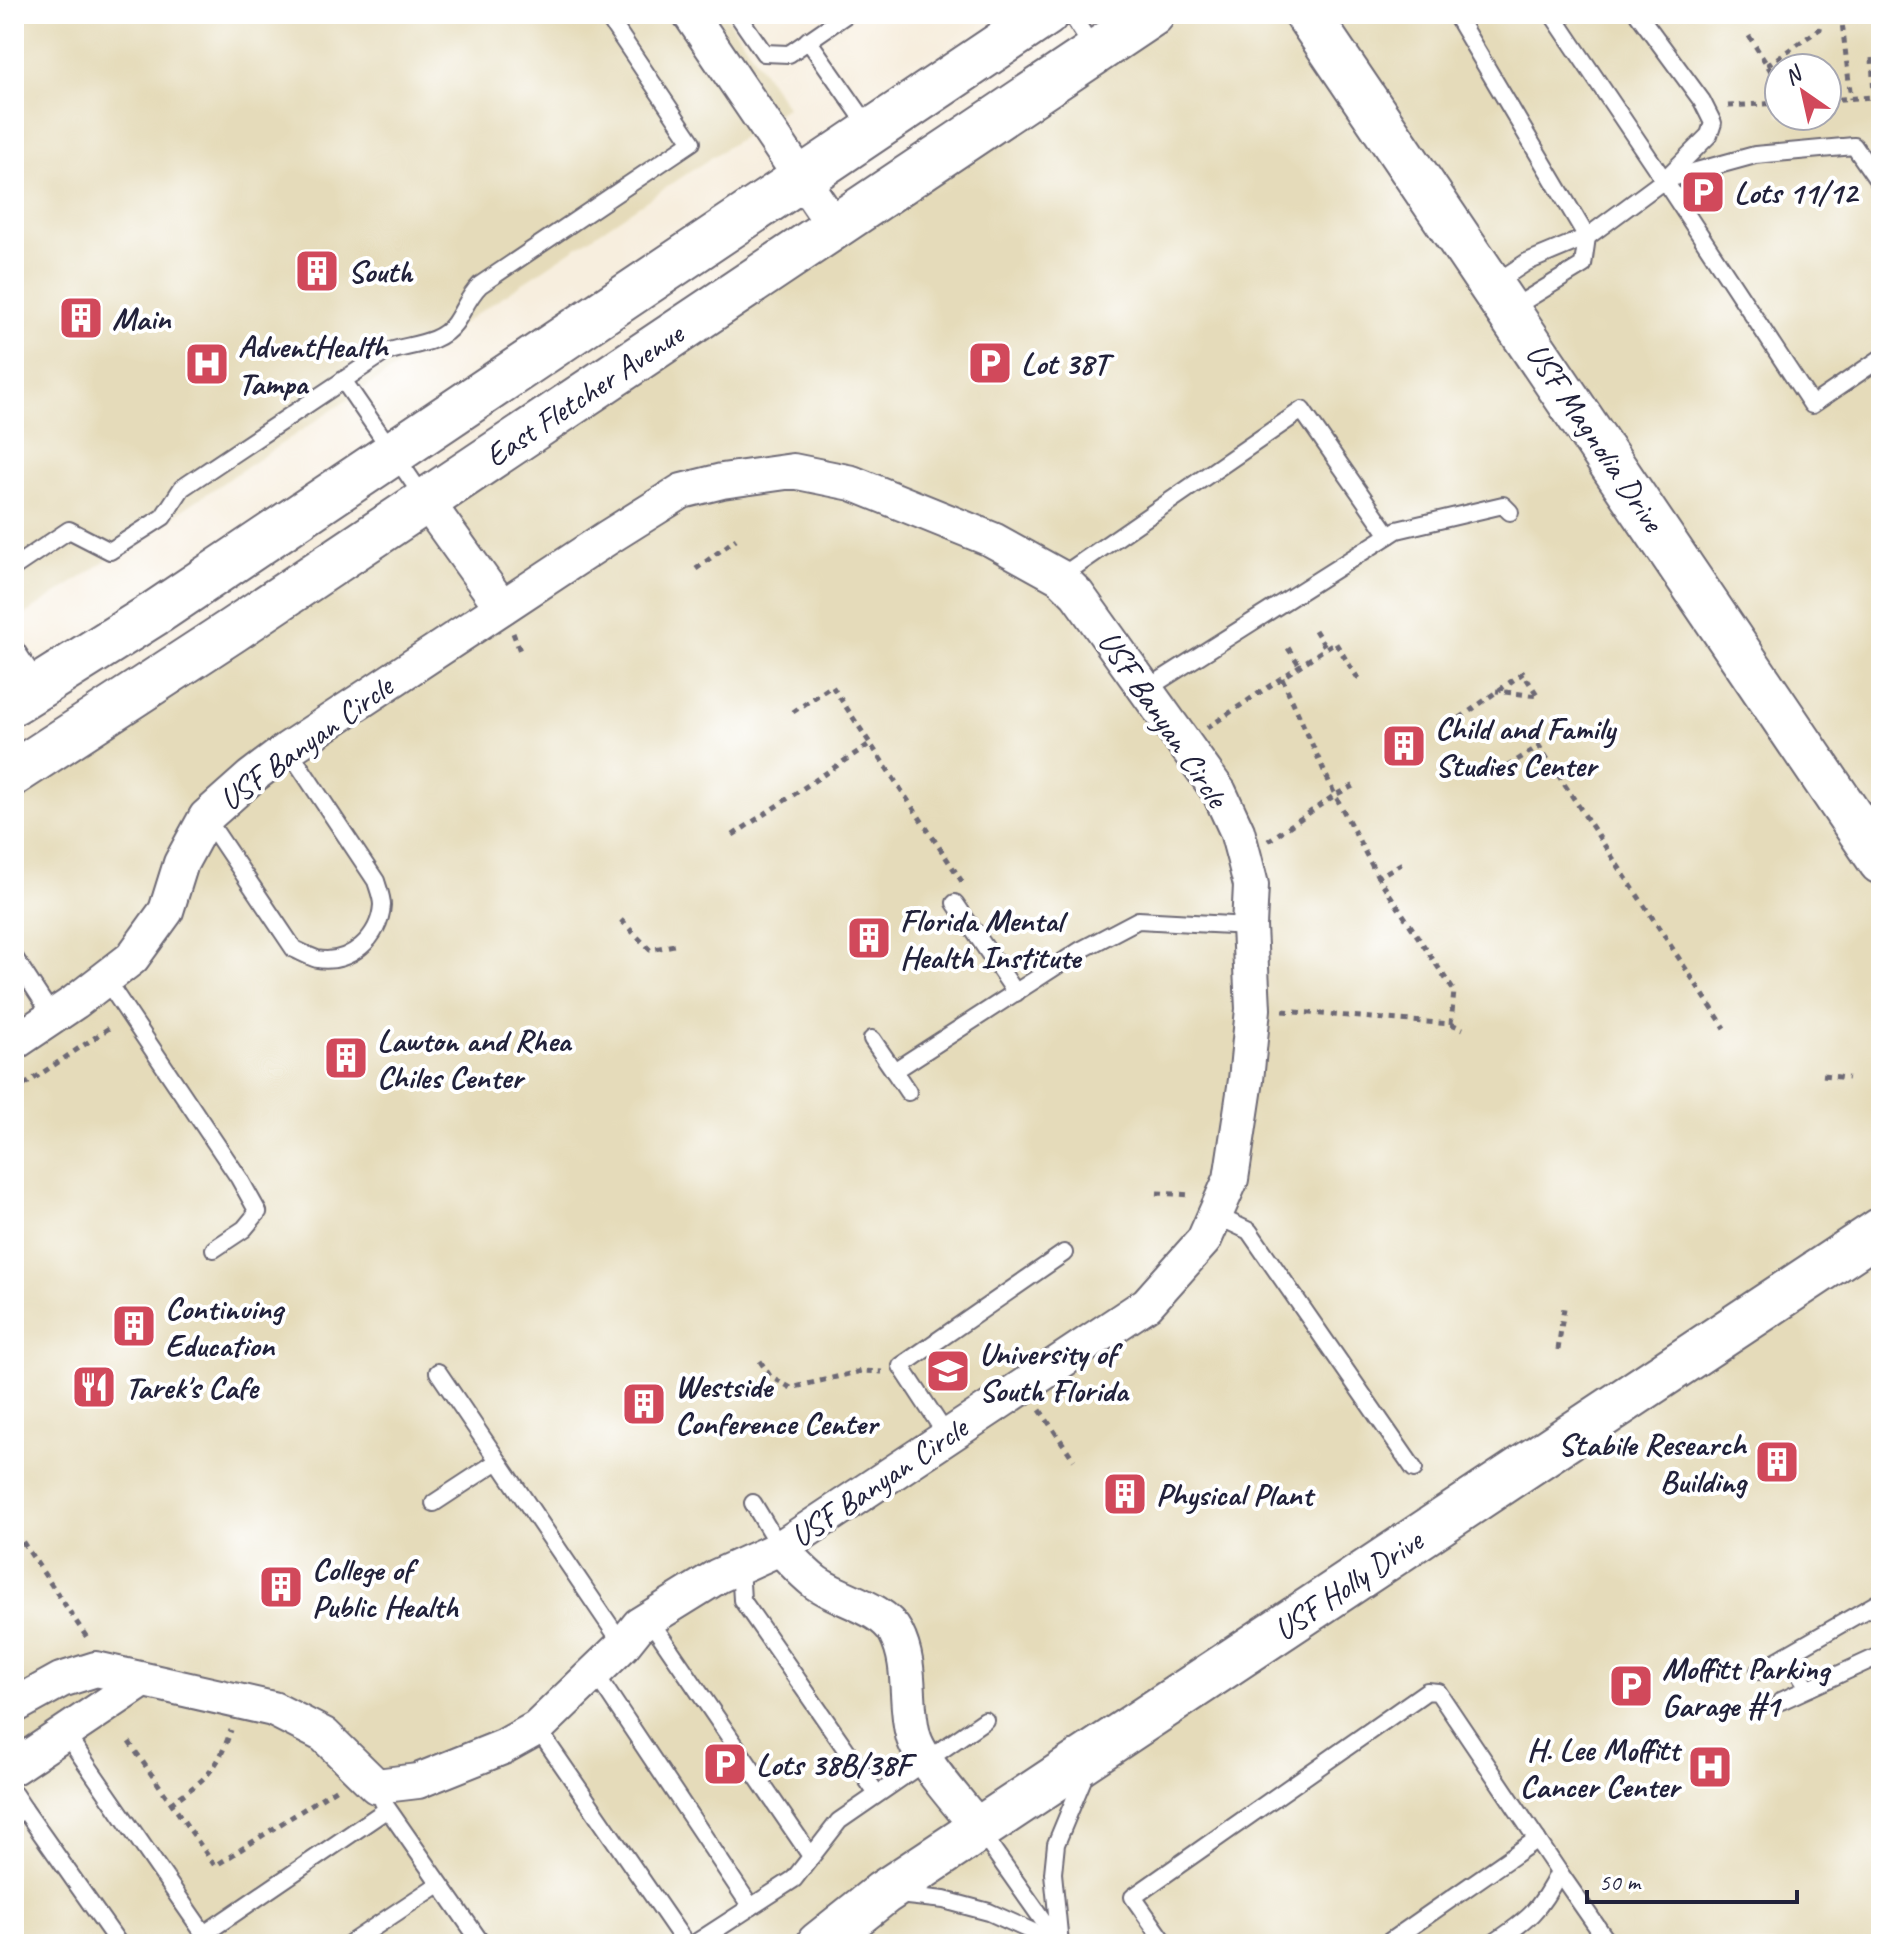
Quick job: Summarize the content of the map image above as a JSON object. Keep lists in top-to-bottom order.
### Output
{
  "streets": {
    "main road": ["East Fletcher Avenue", "USF Magnolia Drive", "USF Holly Drive"],
    "street": ["USF Banyan Circle"]
  },
  "crossings": [
    ["USF Banyan Circle", "USF Holly Drive"]
  ],
  "places": {
    "parking": [
      "Lots 11/12",
      "Lot 38T",
      "Moffitt Parking Garage #1",
      "Lots 38B/38F"
    ],
    "building": [
      "South",
      "Main",
      "Child and Family Studies Center",
      "Florida Mental Health Institute",
      "Lawton and Rhea Chiles Center",
      "Continuing Education",
      "Westside Conference Center",
      "Stabile Research Building",
      "Physical Plant",
      "College of Public Health"
    ],
    "hospital": ["AdventHealth Tampa", "H. Lee Moffitt Cancer Center"],
    "school or university": ["University of South Florida"],
    "restaurant": ["Tarek's Cafe"]
  },
  "scale_bar": "50 m",
  "north": "top left"
}
